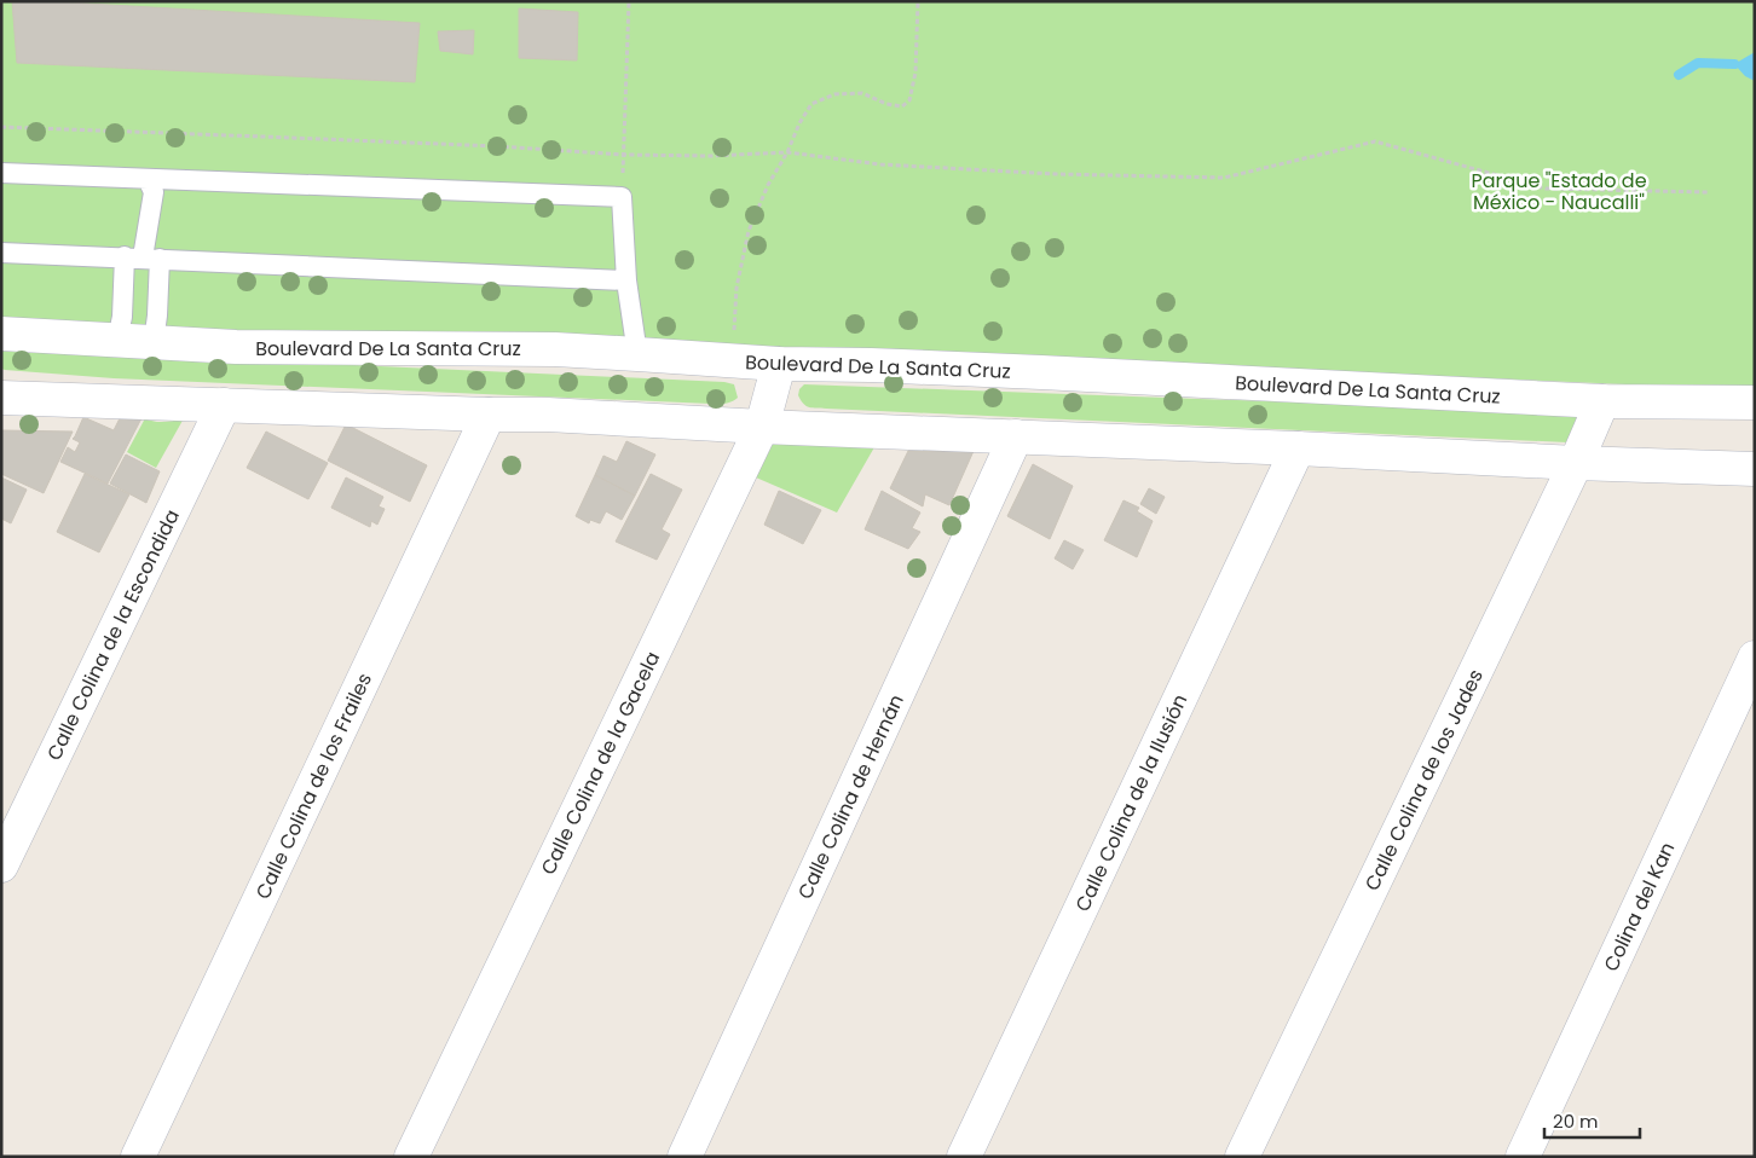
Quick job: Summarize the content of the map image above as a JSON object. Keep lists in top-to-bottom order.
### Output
{
  "streets": {
    "street": [
      "Boulevard De La Santa Cruz",
      "Calle Colina de la Escondida",
      "Calle Colina de la Gacela",
      "Calle Colina de los Jades",
      "Calle Colina de los Frailes",
      "Calle Colina de Hernán",
      "Calle Colina de la Ilusión",
      "Colina del Kan"
    ]
  },
  "crossings": [
    ["Boulevard De La Santa Cruz", "Calle Colina de la Gacela"],
    ["Boulevard De La Santa Cruz", "Calle Colina de los Jades"]
  ],
  "parks": ["Parque \"Estado de México - Naucalli\""],
  "scale_bar": "20 m"
}
